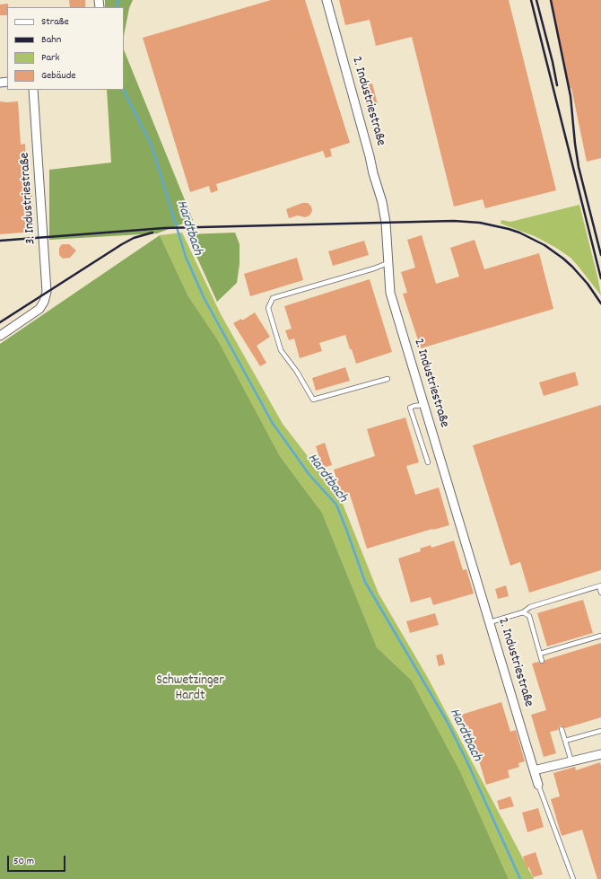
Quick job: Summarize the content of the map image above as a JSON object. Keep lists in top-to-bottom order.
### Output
{
  "streets": {
    "street": ["2. Industriestraße", "3. Industriestraße"]
  },
  "water": ["Hardtbach"],
  "parks": ["Schwetzinger Hardt"],
  "legend": [
    "Straße",
    "Bahn",
    "Park",
    "Gebäude"
  ],
  "scale_bar": "50 m"
}
